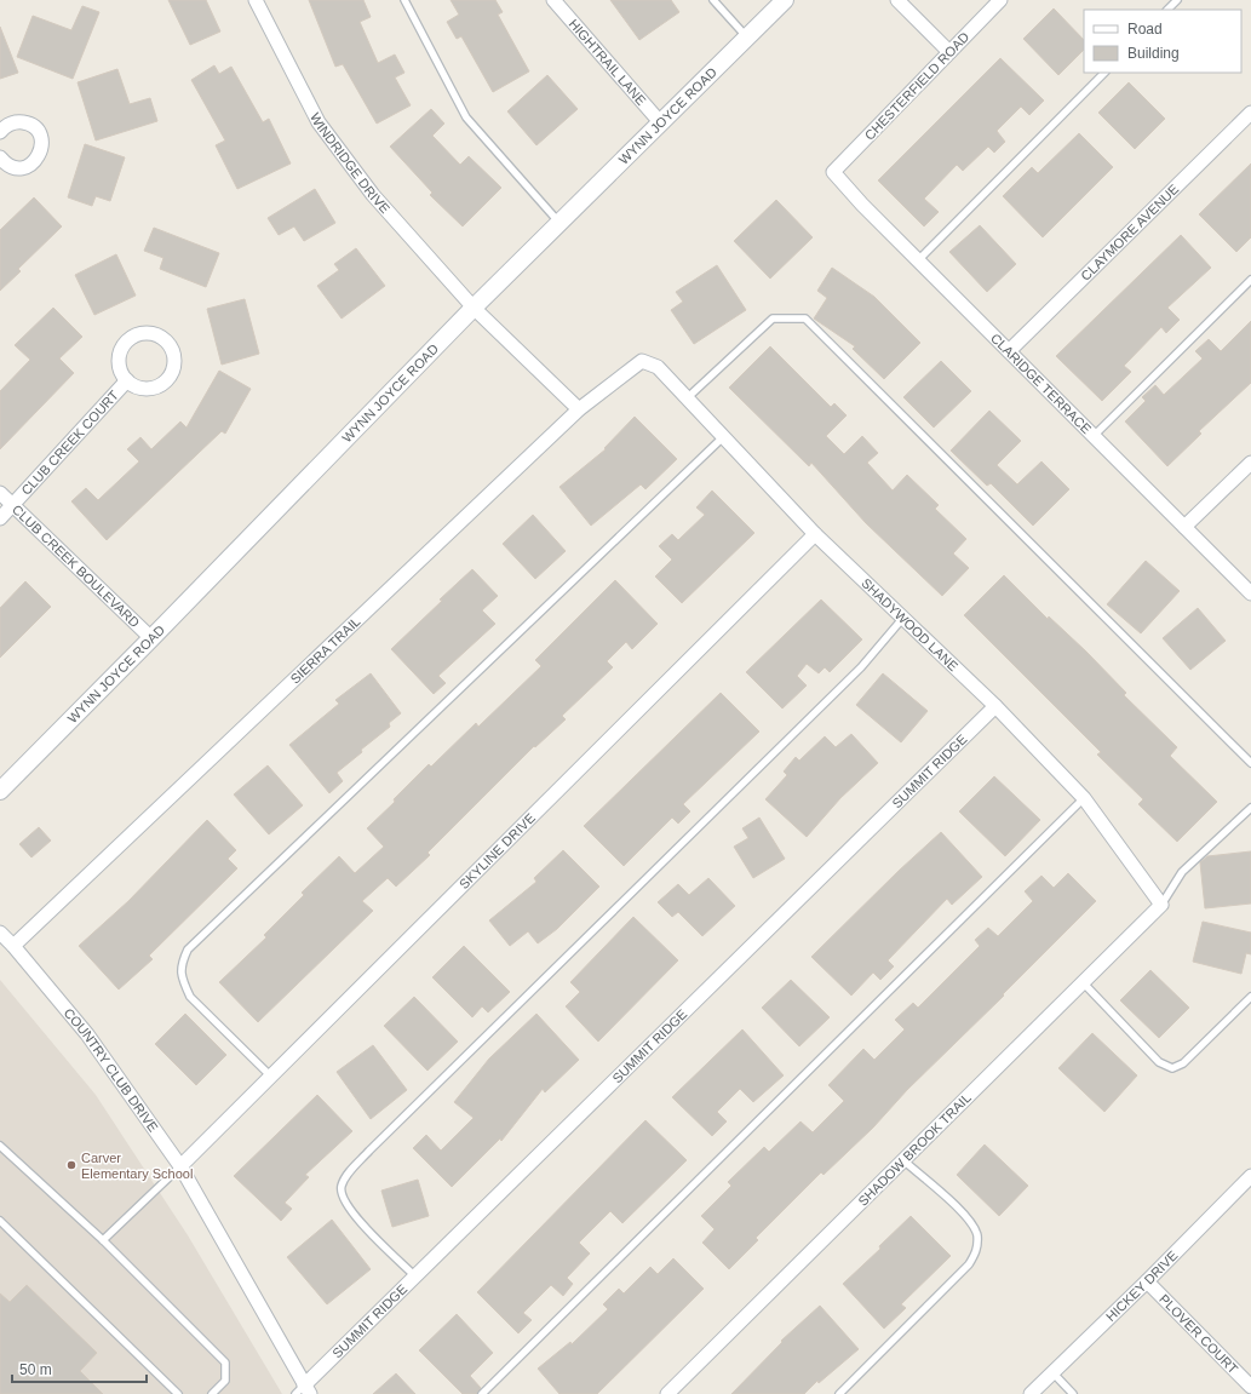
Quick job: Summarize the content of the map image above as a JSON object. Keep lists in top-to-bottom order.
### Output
{
  "streets": {
    "street": [
      "HIGHTRAIL LANE",
      "CHESTERFIELD ROAD",
      "WYNN JOYCE ROAD",
      "WINDRIDGE DRIVE",
      "CLAYMORE AVENUE",
      "CLARIDGE TERRACE",
      "CLUB CREEK COURT",
      "CLUB CREEK BOULEVARD",
      "SHADYWOOD LANE",
      "SIERRA TRAIL",
      "SUMMIT RIDGE",
      "SKYLINE DRIVE",
      "COUNTRY CLUB DRIVE",
      "SHADOW BROOK TRAIL",
      "HICKEY DRIVE",
      "PLOVER COURT"
    ]
  },
  "crossings": [
    ["HIGHTRAIL LANE", "WYNN JOYCE ROAD"],
    ["CHESTERFIELD ROAD", "CLARIDGE TERRACE"],
    ["WYNN JOYCE ROAD", "WINDRIDGE DRIVE"],
    ["WYNN JOYCE ROAD", "CLUB CREEK BOULEVARD"],
    ["WINDRIDGE DRIVE", "SIERRA TRAIL"],
    ["CLAYMORE AVENUE", "CLARIDGE TERRACE"],
    ["CLUB CREEK COURT", "CLUB CREEK BOULEVARD"],
    ["SHADYWOOD LANE", "SIERRA TRAIL"],
    ["SHADYWOOD LANE", "SUMMIT RIDGE"],
    ["SHADYWOOD LANE", "SKYLINE DRIVE"],
    ["SHADYWOOD LANE", "SHADOW BROOK TRAIL"],
    ["SIERRA TRAIL", "COUNTRY CLUB DRIVE"],
    ["SUMMIT RIDGE", "COUNTRY CLUB DRIVE"],
    ["SKYLINE DRIVE", "COUNTRY CLUB DRIVE"],
    ["HICKEY DRIVE", "PLOVER COURT"]
  ],
  "places": ["Carver Elementary School"],
  "legend": ["Road", "Building"],
  "scale_bar": "50 m"
}
